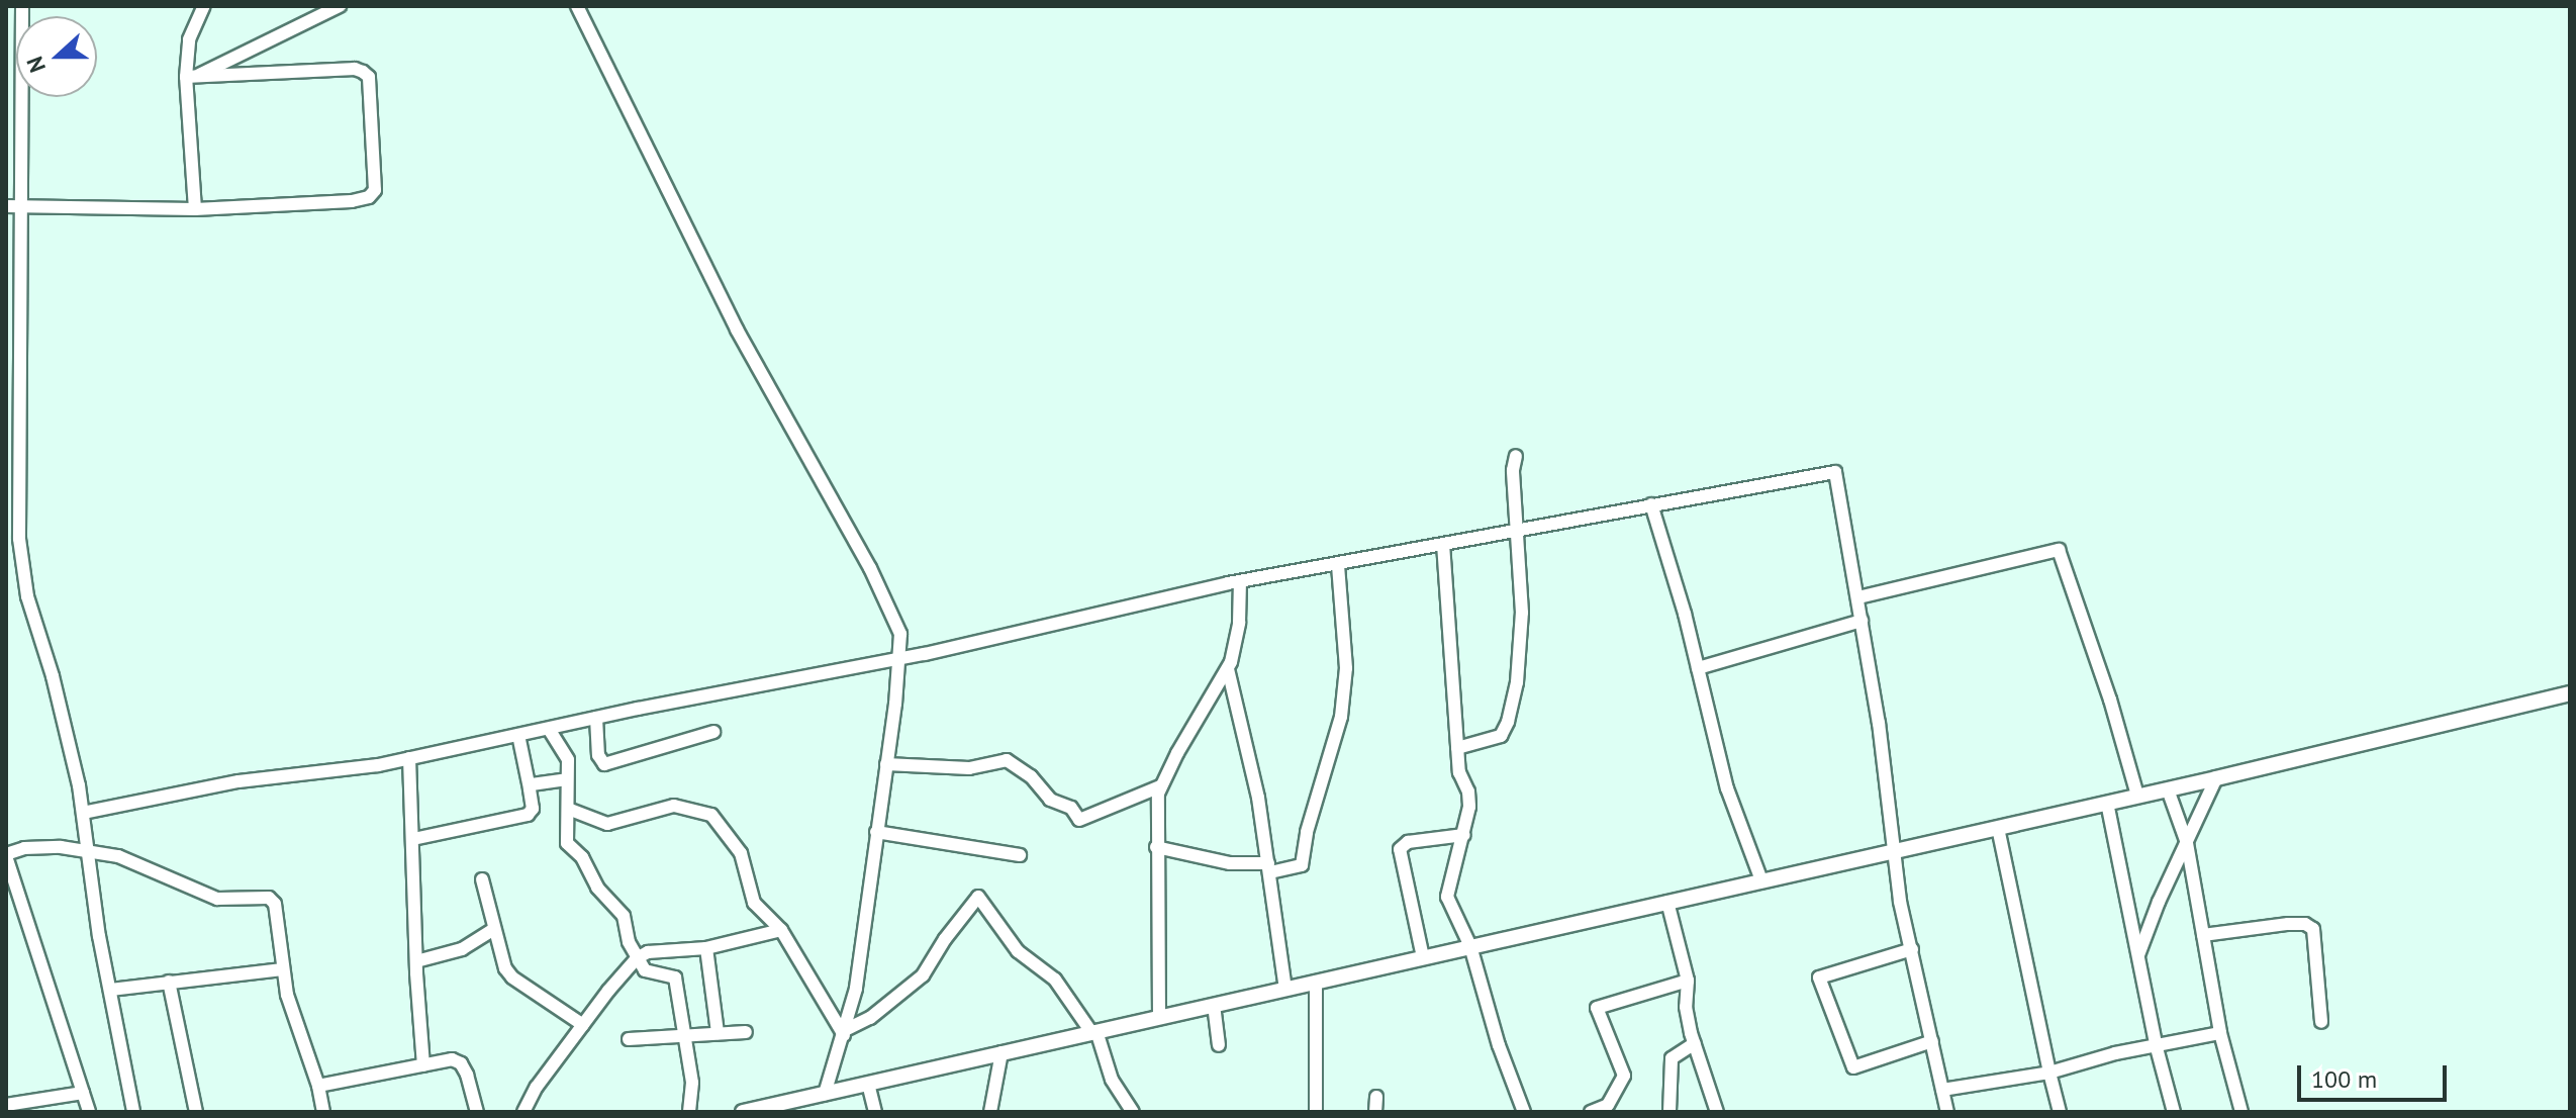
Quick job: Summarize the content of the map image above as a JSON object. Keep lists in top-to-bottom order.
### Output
{
  "scale_bar": "100 m",
  "north": "left"
}
